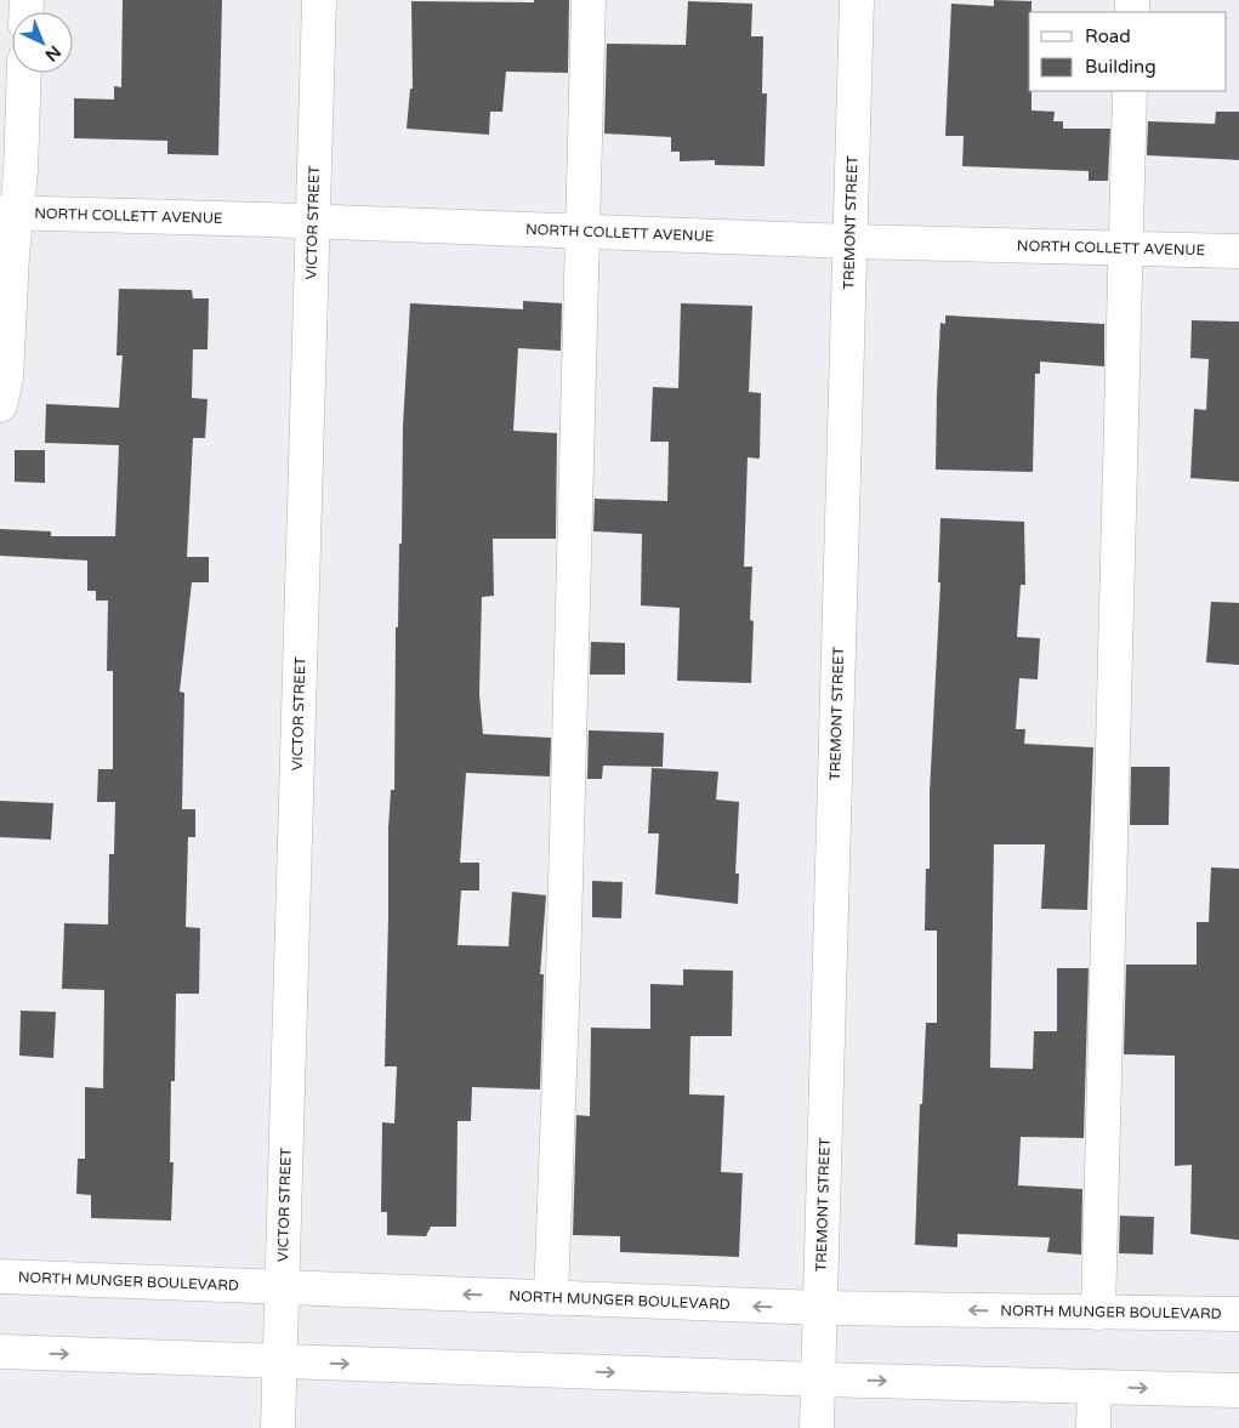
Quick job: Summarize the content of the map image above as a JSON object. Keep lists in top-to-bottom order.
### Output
{
  "streets": {
    "street": [
      "NORTH COLLETT AVENUE",
      "VICTOR STREET",
      "TREMONT STREET",
      "NORTH MUNGER BOULEVARD"
    ]
  },
  "crossings": [
    ["NORTH COLLETT AVENUE", "VICTOR STREET"],
    ["NORTH COLLETT AVENUE", "TREMONT STREET"],
    ["VICTOR STREET", "NORTH MUNGER BOULEVARD"],
    ["TREMONT STREET", "NORTH MUNGER BOULEVARD"]
  ],
  "legend": ["Road", "Building"],
  "north": "bottom right"
}
